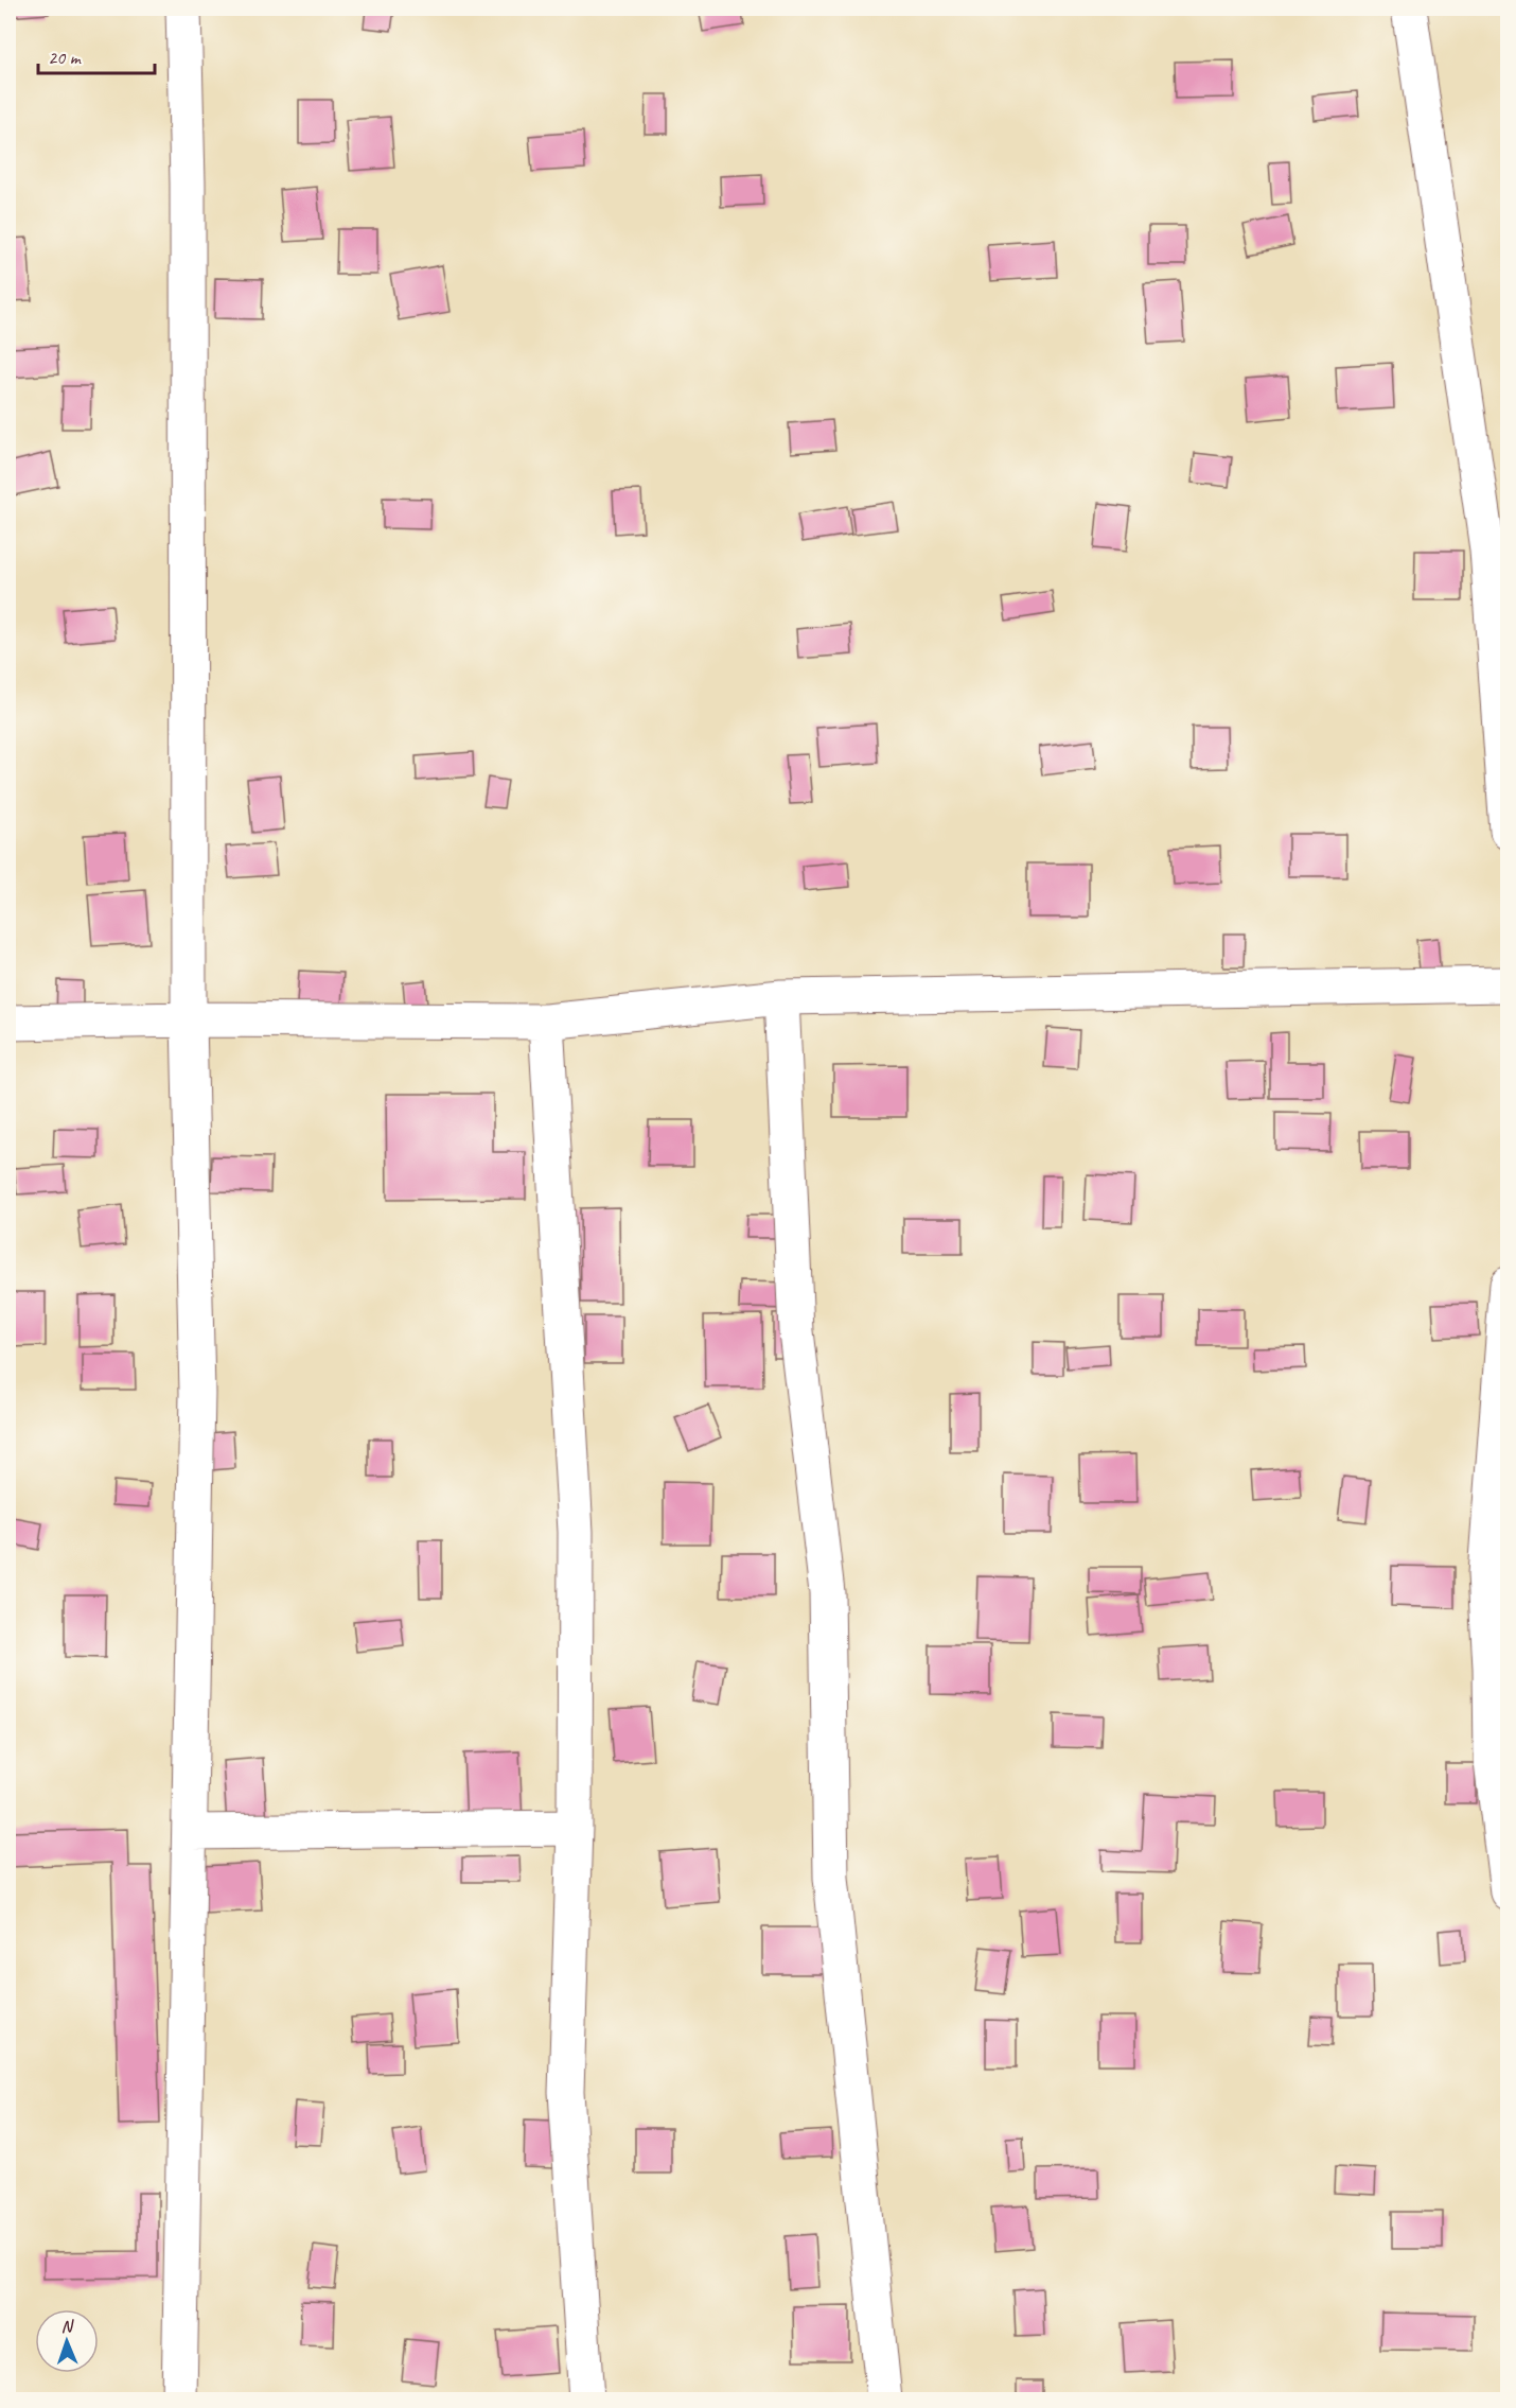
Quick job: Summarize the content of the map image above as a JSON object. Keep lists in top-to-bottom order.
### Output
{
  "scale_bar": "20 m",
  "north": "top"
}
